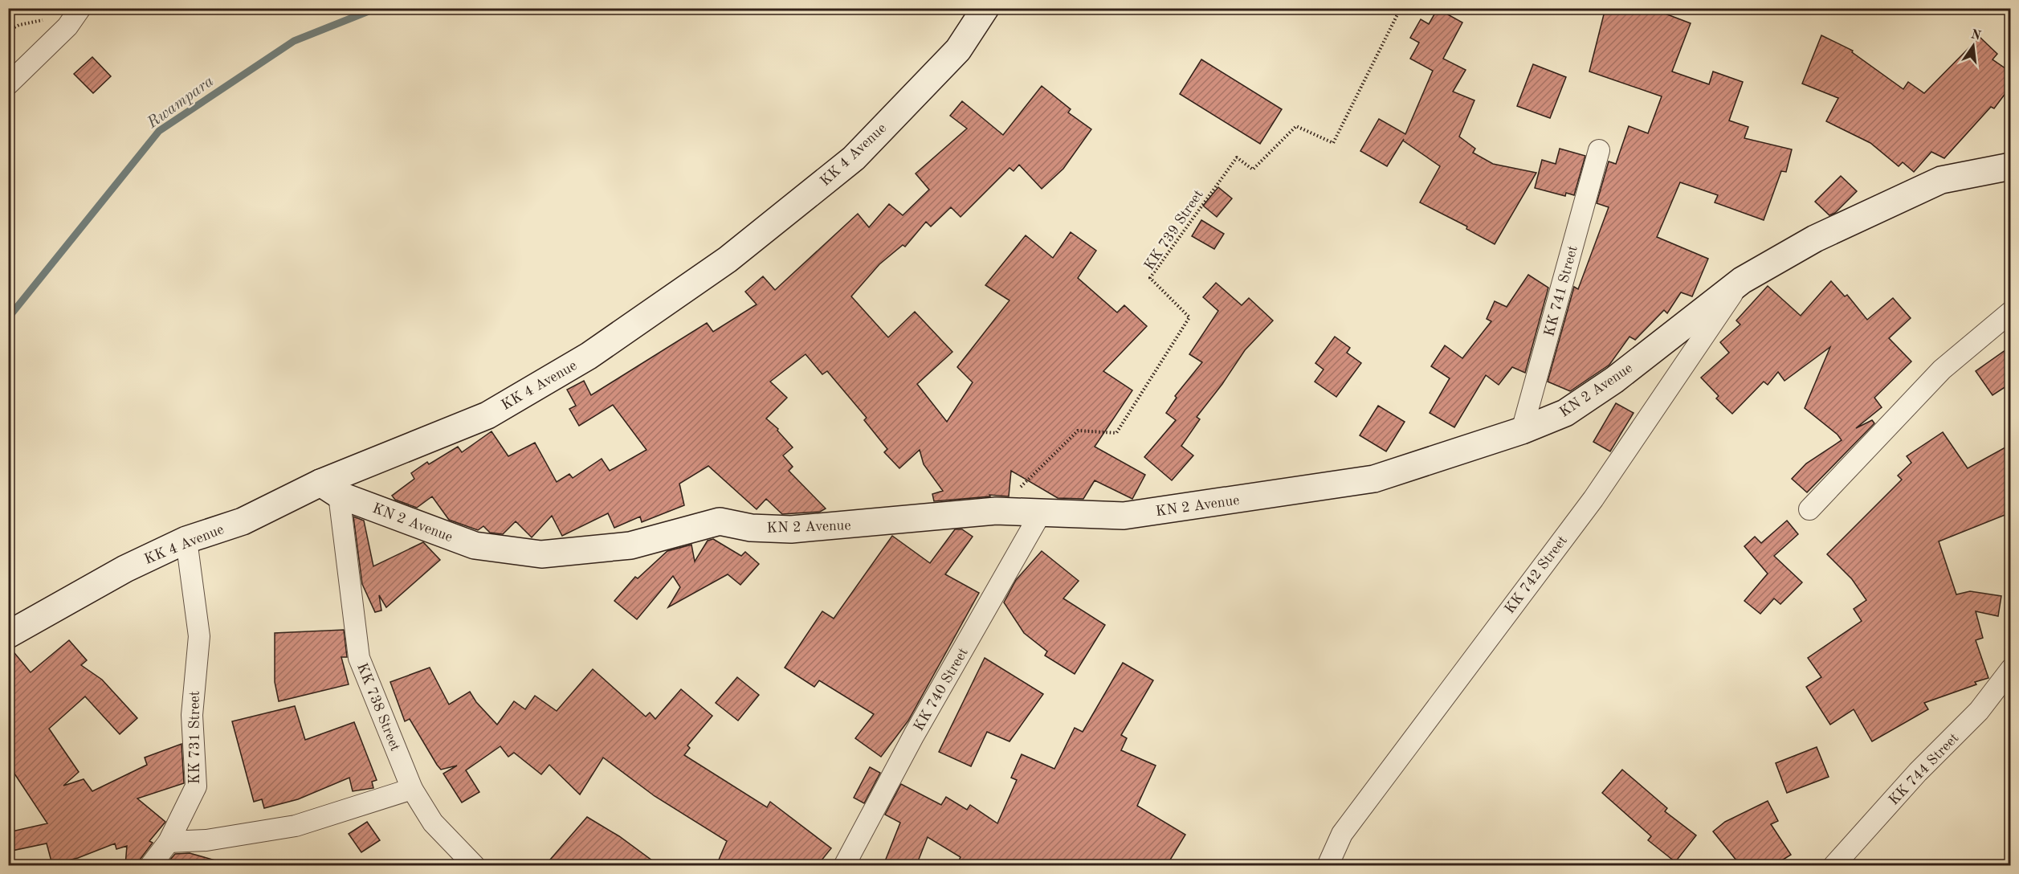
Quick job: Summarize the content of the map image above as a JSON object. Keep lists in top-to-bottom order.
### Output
{
  "streets": {
    "street": [
      "KK 4 Avenue",
      "KK 741 Street",
      "KN 2 Avenue",
      "KK 742 Street",
      "KK 740 Street",
      "KK 738 Street",
      "KK 731 Street",
      "KK 744 Street"
    ],
    "path": ["KK 739 Street"]
  },
  "crossings": [
    ["KK 4 Avenue", "KN 2 Avenue"],
    ["KK 4 Avenue", "KK 738 Street"],
    ["KK 4 Avenue", "KK 731 Street"],
    ["KK 739 Street", "KN 2 Avenue"],
    ["KK 741 Street", "KN 2 Avenue"],
    ["KN 2 Avenue", "KK 742 Street"],
    ["KN 2 Avenue", "KK 740 Street"],
    ["KN 2 Avenue", "KK 738 Street"]
  ],
  "water": ["Rwampara"],
  "north": "top"
}
